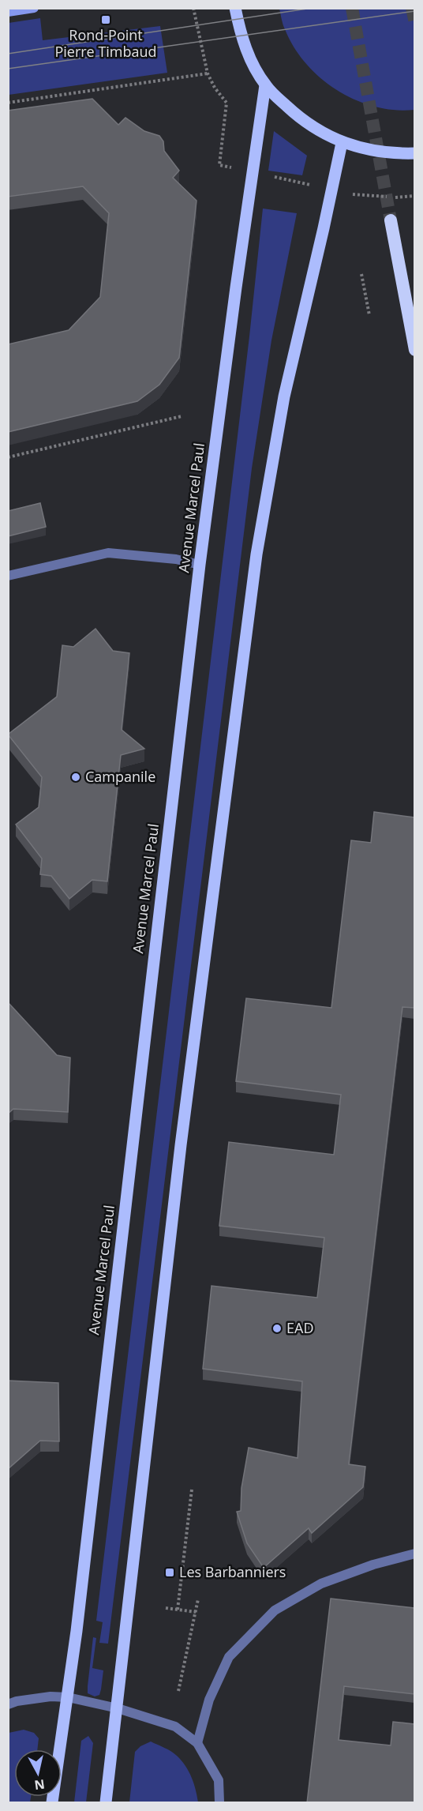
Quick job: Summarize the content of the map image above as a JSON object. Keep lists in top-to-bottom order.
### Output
{
  "streets": {
    "main road": ["Avenue Marcel Paul"]
  },
  "places": {
    "transit": ["Rond-Point Pierre Timbaud", "Les Barbanniers"],
    "other": ["Campanile", "EAD"]
  },
  "north": "bottom"
}
